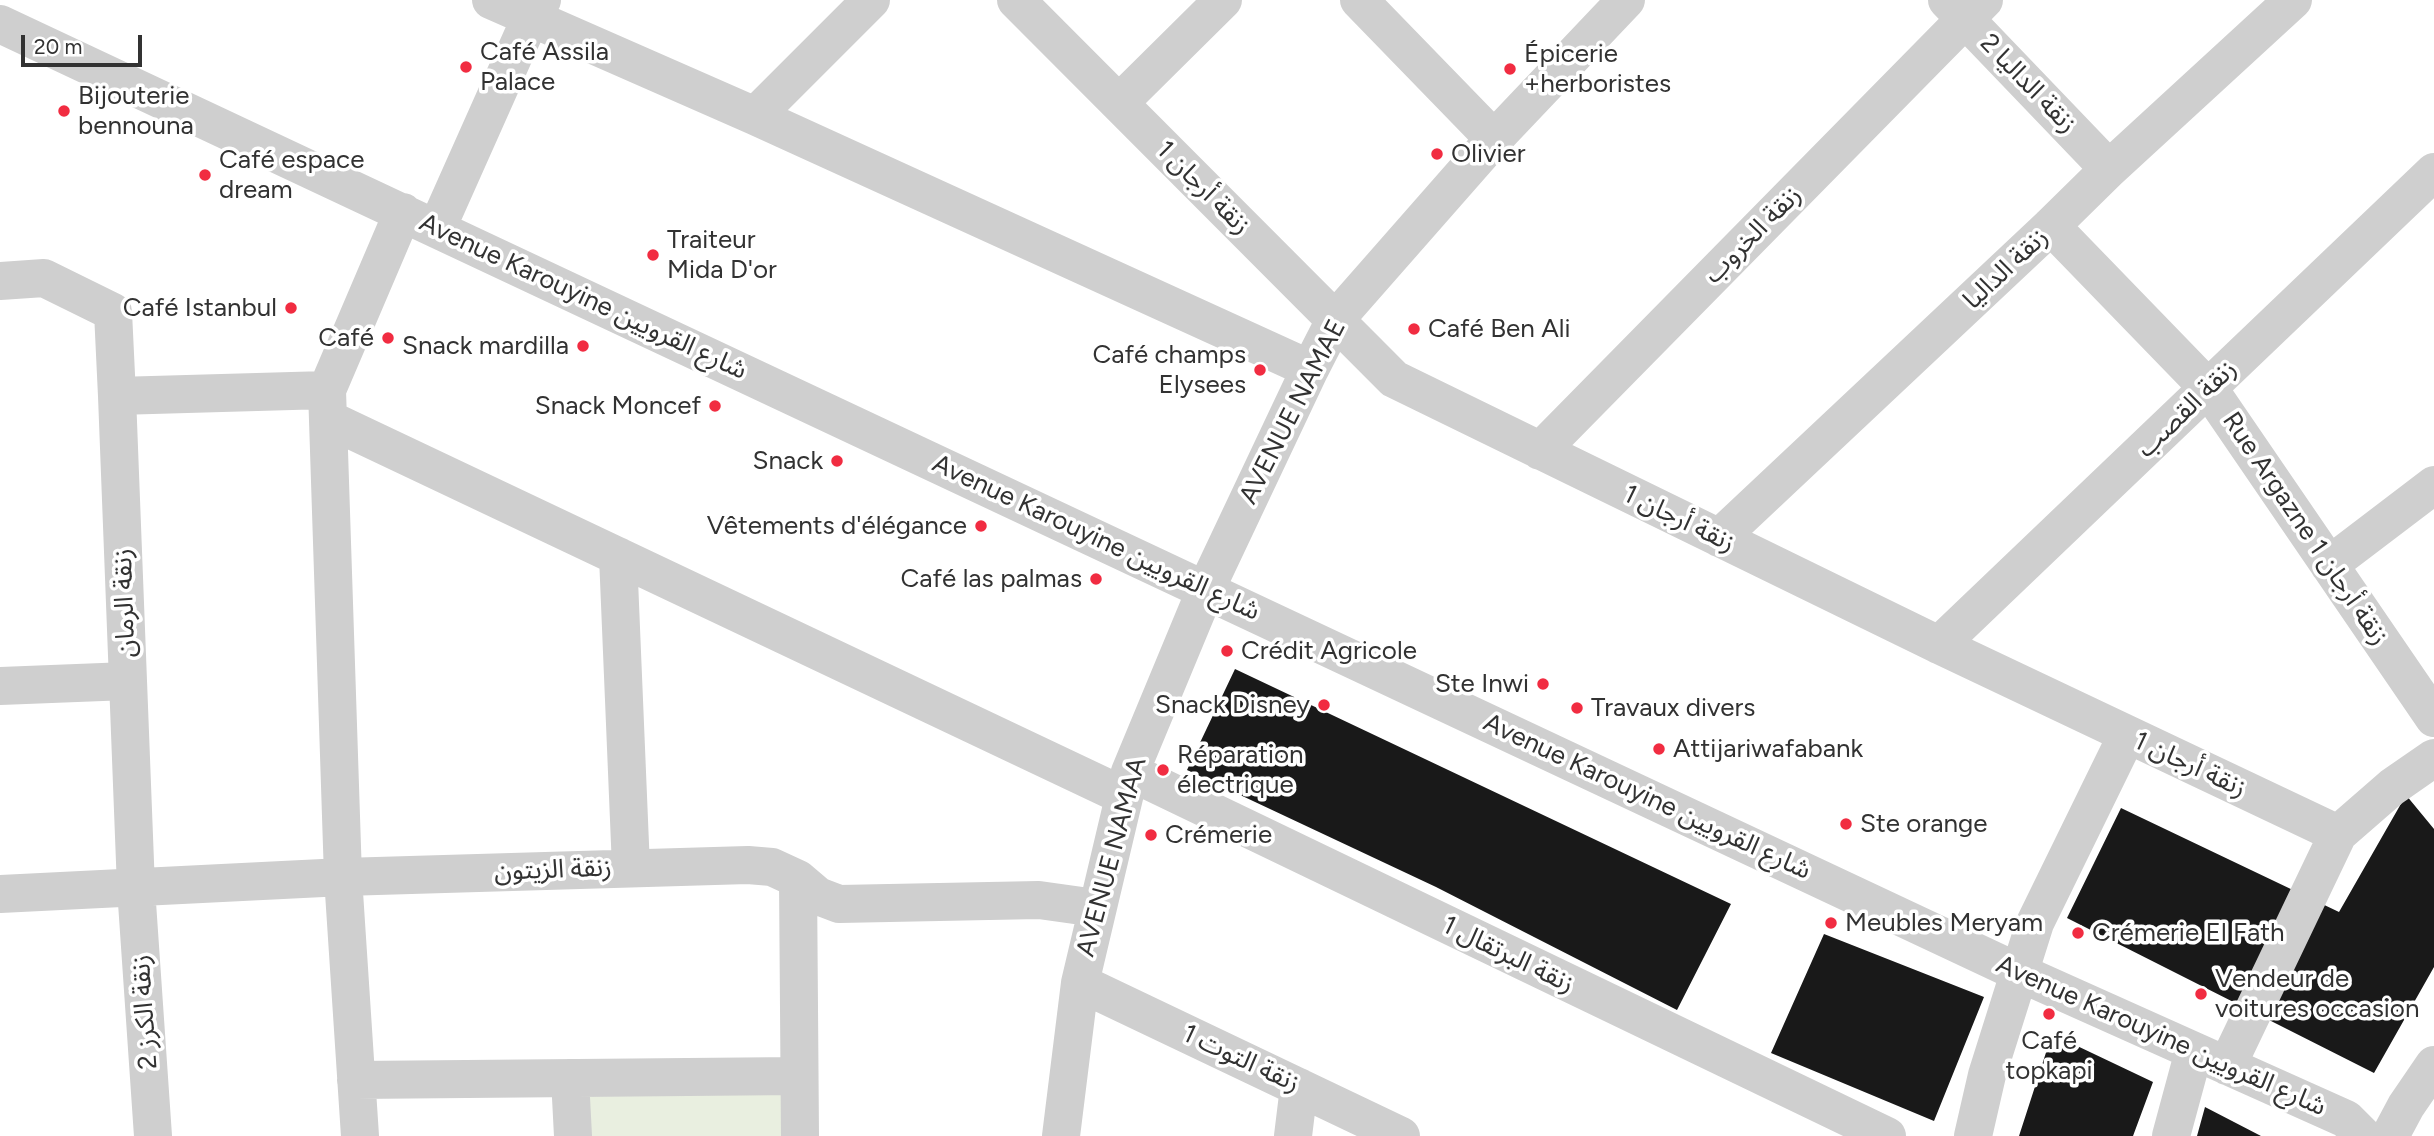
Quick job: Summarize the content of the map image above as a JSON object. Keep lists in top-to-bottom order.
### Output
{
  "streets": {
    "street": [
      "زنقة الداليا 2",
      "زنقة أرجان 1",
      "زنقة الخروب",
      "زنقة الداليا",
      "Avenue Karouyine شارع القرويين",
      "زنقة القصب",
      "AVENUE NAMAE",
      "Rue Argazne 1 زنقة أرجان",
      "زنقة الرمان",
      "AVENUE NAMAA",
      "زنقة الزيتون",
      "زنقة البرتقال 1",
      "زنقة الكرز 2",
      "زنقة التوت 1"
    ]
  },
  "crossings": [
    ["زنقة الداليا 2", "زنقة الخروب"],
    ["زنقة الداليا 2", "زنقة الداليا"],
    ["زنقة أرجان 1", "زنقة الخروب"],
    ["زنقة أرجان 1", "زنقة الداليا"],
    ["زنقة أرجان 1", "زنقة القصب"],
    ["زنقة أرجان 1", "AVENUE NAMAE"],
    ["زنقة الداليا", "Rue Argazne 1 زنقة أرجان"],
    ["Avenue Karouyine شارع القرويين", "AVENUE NAMAE"],
    ["Avenue Karouyine شارع القرويين", "AVENUE NAMAA"],
    ["زنقة القصب", "Rue Argazne 1 زنقة أرجان"],
    ["AVENUE NAMAE", "AVENUE NAMAA"],
    ["زنقة الرمان", "زنقة الكرز 2"],
    ["AVENUE NAMAA", "زنقة الزيتون"],
    ["AVENUE NAMAA", "زنقة البرتقال 1"],
    ["AVENUE NAMAA", "زنقة التوت 1"],
    ["زنقة الزيتون", "زنقة الكرز 2"]
  ],
  "places": [
    "Café Assila Palace",
    "Épicerie +herboristes",
    "Bijouterie bennouna",
    "Olivier",
    "Café espace dream",
    "Traiteur Mida D'or",
    "Café Istanbul",
    "Café Ben Ali",
    "Café",
    "Snack mardilla",
    "Café champs Elysees",
    "Snack Moncef",
    "Snack",
    "Vêtements d'élégance",
    "Café las palmas",
    "Crédit Agricole",
    "Ste Inwi",
    "Snack Disney",
    "Travaux divers",
    "Attijariwafabank",
    "Réparation électrique",
    "Ste orange",
    "Crémerie",
    "Meubles Meryam",
    "Crémerie El Fath",
    "Vendeur de voitures occasion",
    "Café topkapi"
  ],
  "scale_bar": "20 m"
}
